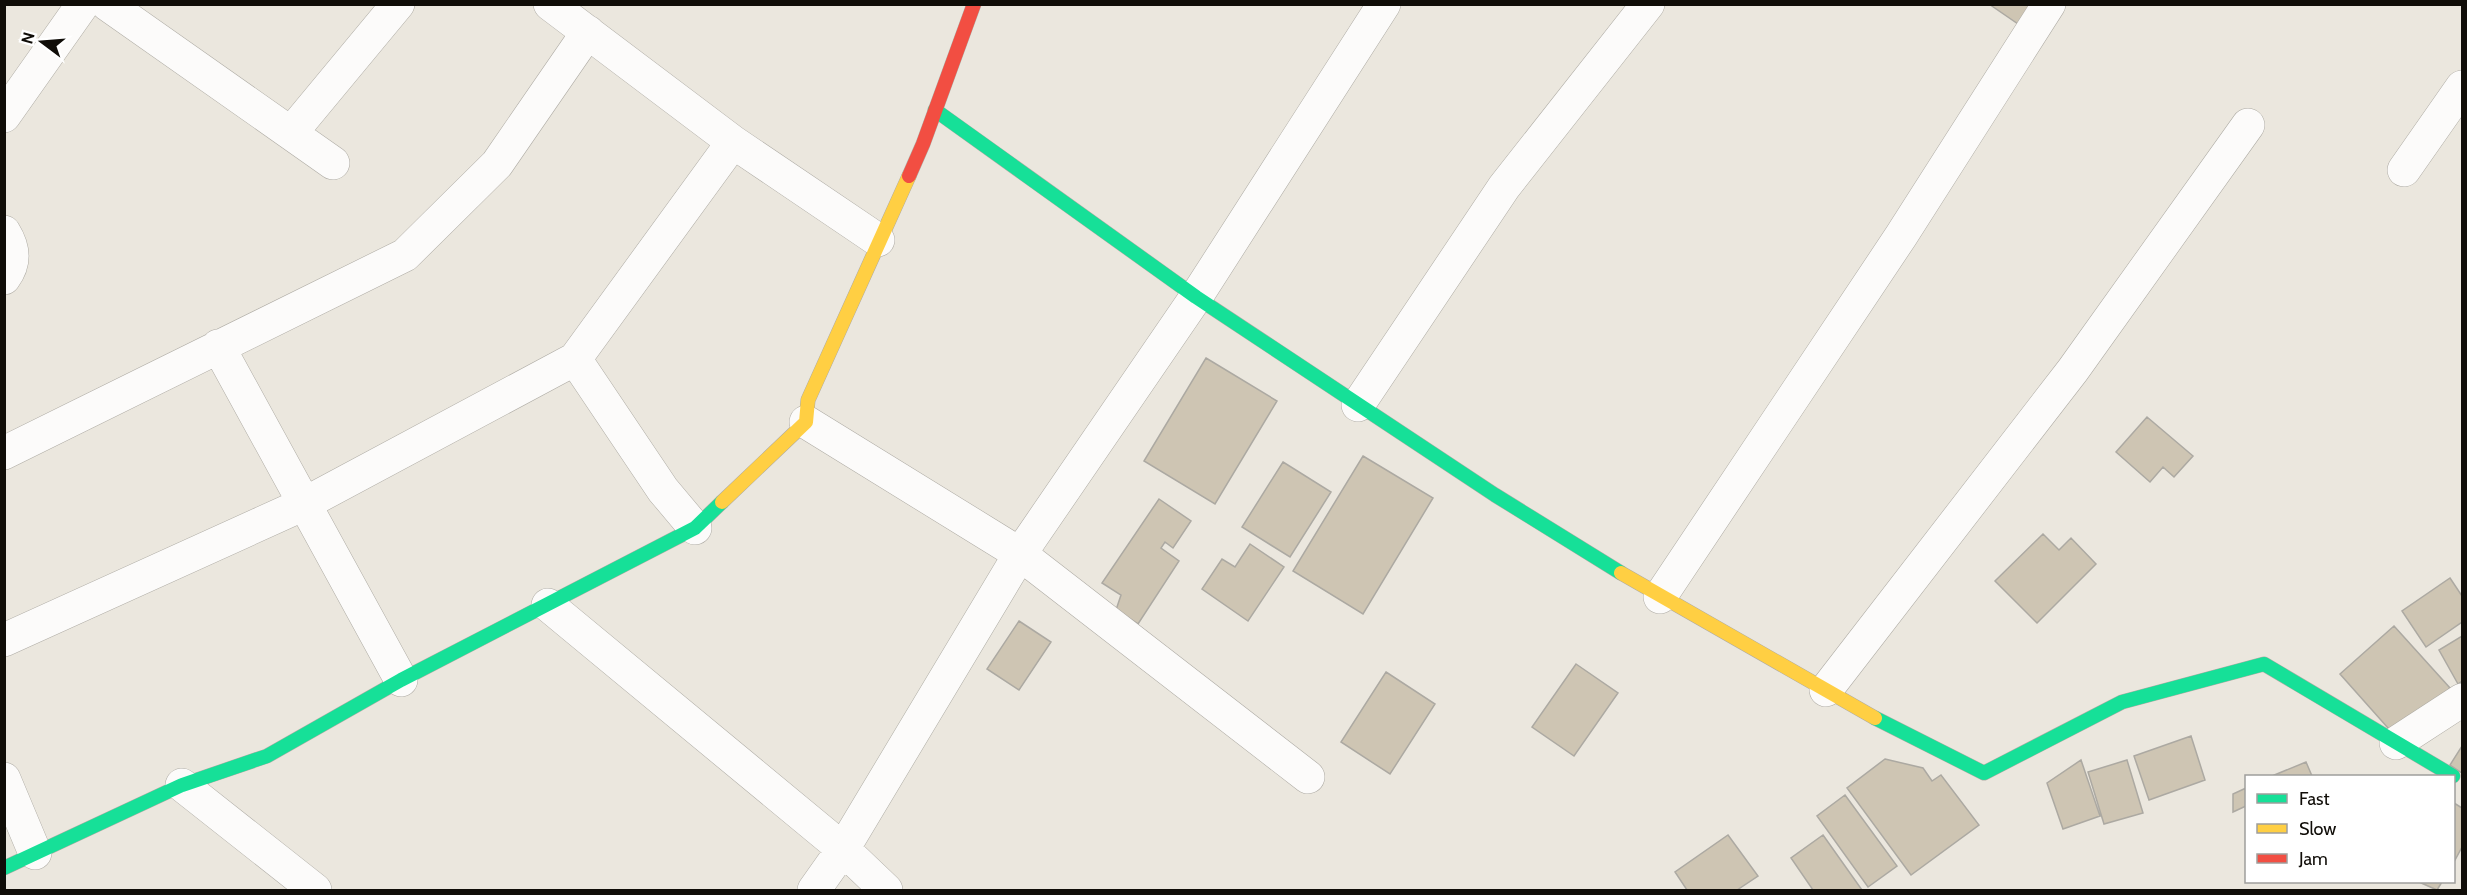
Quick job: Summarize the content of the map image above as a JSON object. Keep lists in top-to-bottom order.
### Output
{
  "legend": ["Fast", "Slow", "Jam"],
  "north": "left"
}
